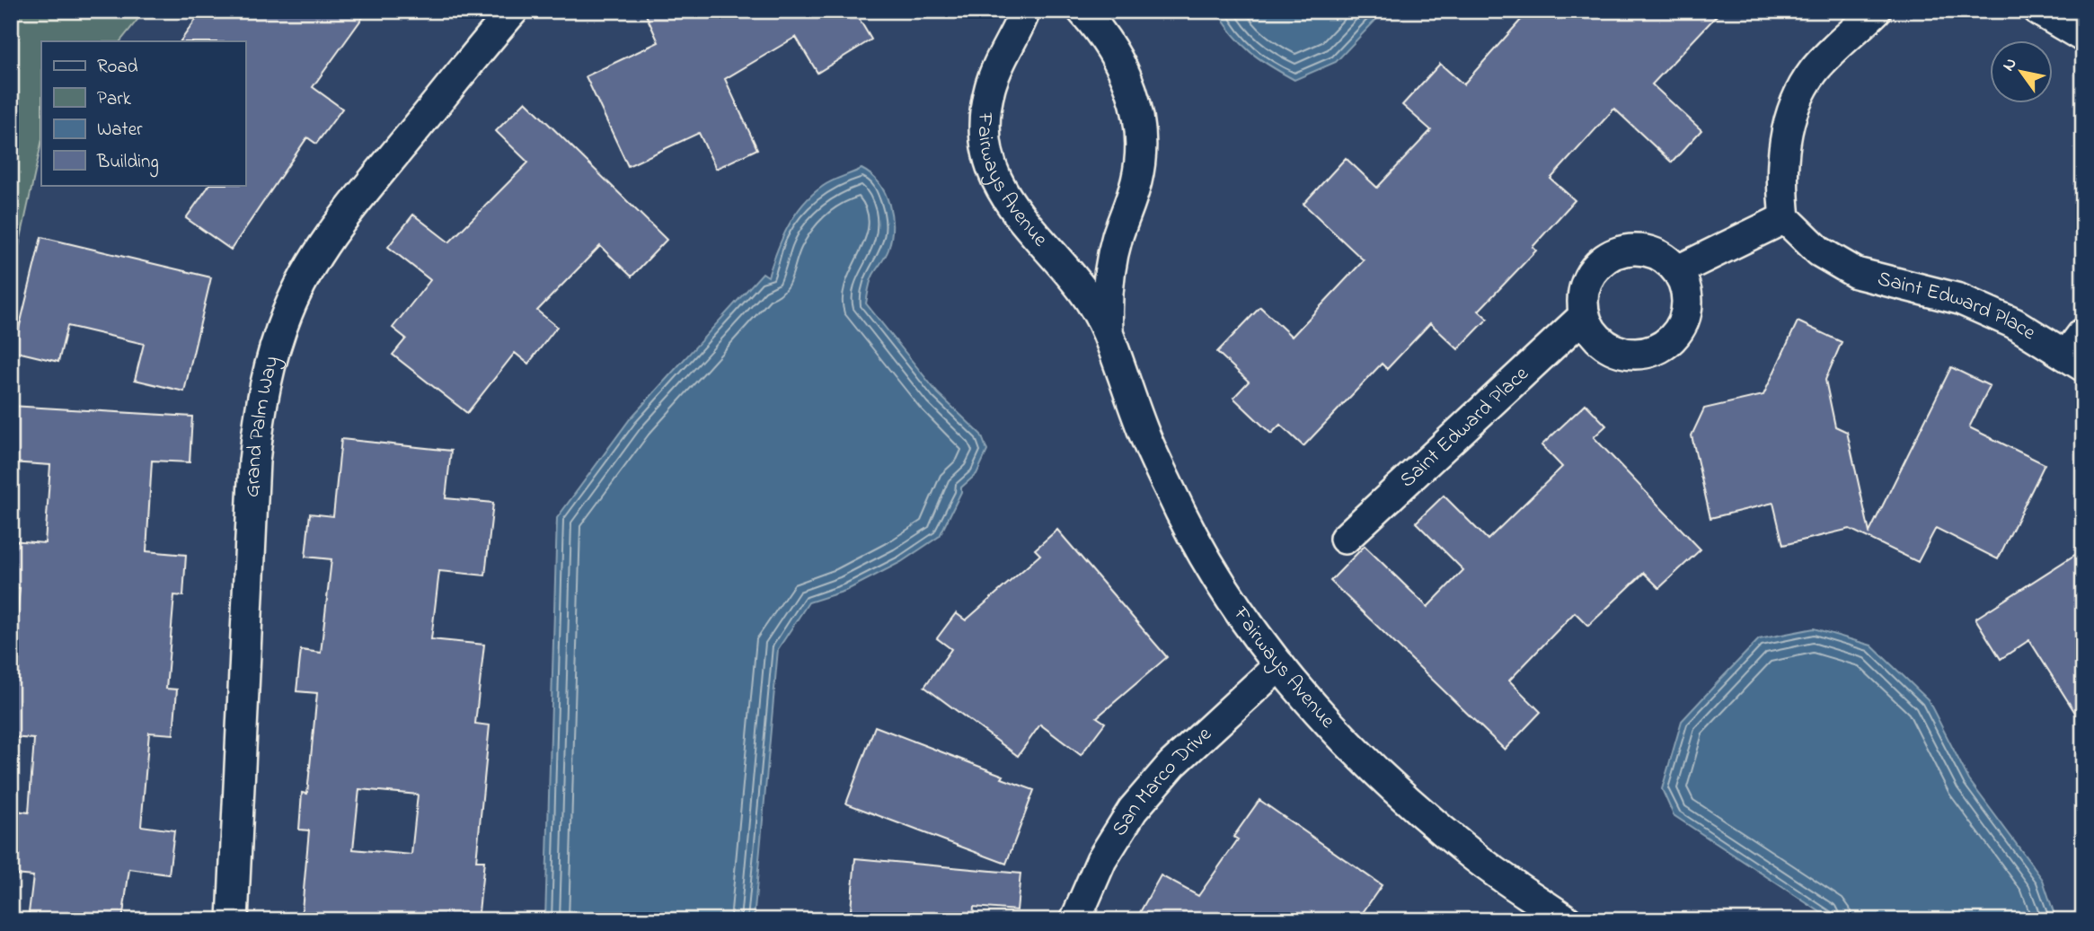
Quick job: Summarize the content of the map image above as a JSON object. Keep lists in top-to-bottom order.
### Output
{
  "streets": {
    "street": [
      "Fairways Avenue",
      "Saint Edward Place",
      "Grand Palm Way",
      "San Marco Drive"
    ]
  },
  "crossings": [
    ["Fairways Avenue", "San Marco Drive"]
  ],
  "legend": [
    "Road",
    "Park",
    "Water",
    "Building"
  ],
  "north": "top left"
}
